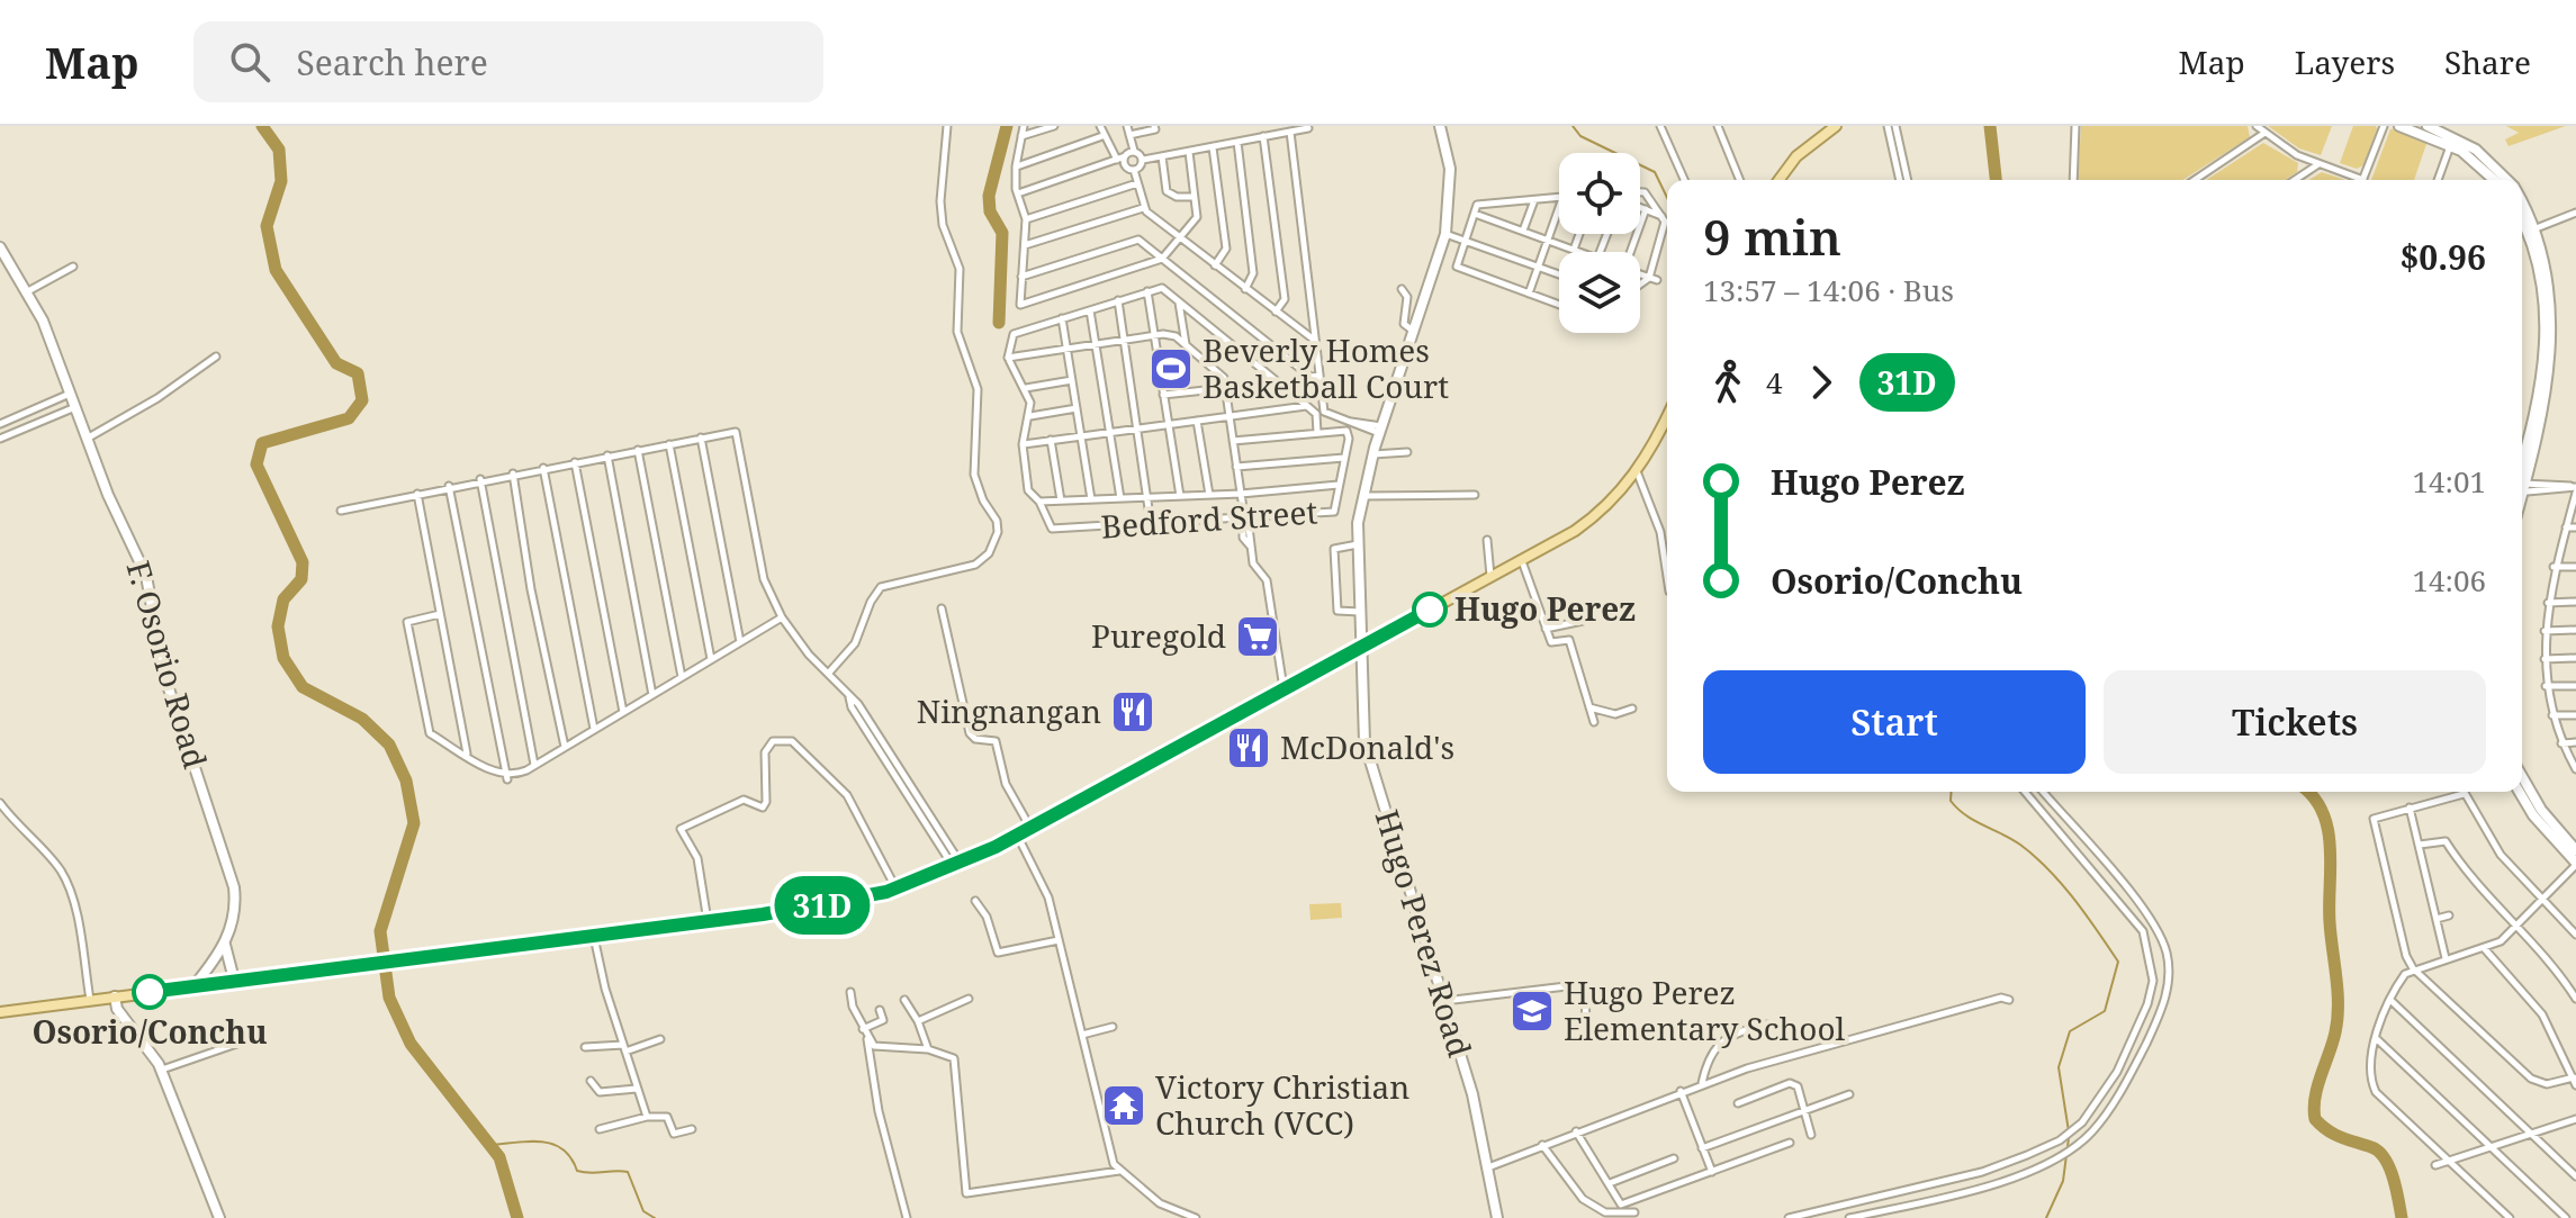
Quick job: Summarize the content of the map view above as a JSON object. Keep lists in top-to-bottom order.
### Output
{
  "streets": {
    "street": ["Bedford Street", "F. Osorio Road", "Hugo Perez Road"]
  },
  "places": {
    "sports": ["Beverly Homes Basketball Court"],
    "other": ["Hugo Perez", "Osorio/Conchu"],
    "supermarket": ["Puregold"],
    "restaurant": ["Ningnangan", "McDonald's"],
    "school or university": ["Hugo Perez Elementary School"],
    "temple": ["Victory Christian Church (VCC)"]
  },
  "lines": ["bus line 31D"],
  "page": {
    "header": "Map",
    "search": "Search here",
    "nav": ["Map", "Layers", "Share"],
    "on_map": "31D",
    "heading": ["9 min", "13:57 – 14:06 · Bus", "$0.96"],
    "legs": ["4", "31D"],
    "list": [
      {
        "name": "Hugo Perez",
        "value": "14:01"
      },
      {
        "name": "Osorio/Conchu",
        "value": "14:06"
      }
    ],
    "buttons": ["Start", "Tickets"]
  }
}
